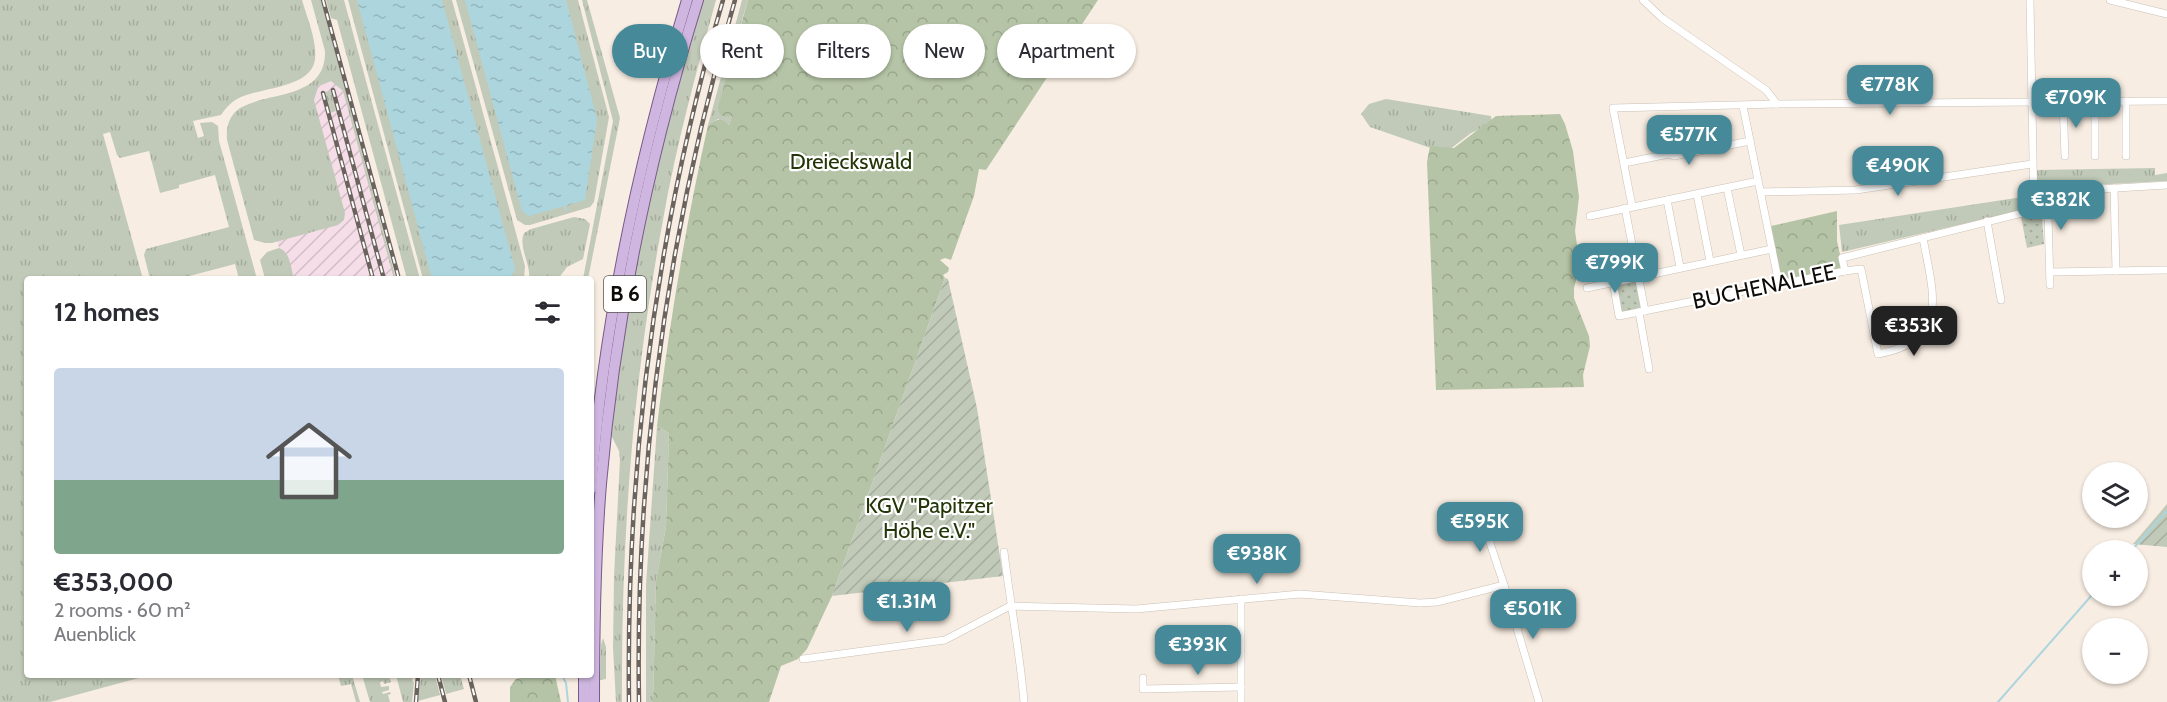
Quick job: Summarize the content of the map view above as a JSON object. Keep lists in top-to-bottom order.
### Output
{
  "streets": {
    "main road": ["B 6"],
    "street": ["BUCHENALLEE"]
  },
  "parks": ["Dreieckswald", "KGV \"Papitzer Höhe e.V.\""],
  "page": {
    "chip": [
      "Buy",
      "Rent",
      "Filters",
      "New",
      "Apartment"
    ],
    "price": [
      "€778K",
      "€709K",
      "€577K",
      "€490K",
      "€382K",
      "€799K",
      "€353K",
      "€595K",
      "€938K",
      "€1.31M",
      "€501K",
      "€393K"
    ],
    "heading": "12 homes",
    "list": [
      {
        "name": "€353,000",
        "note": "2 rooms · 60 m² · Auenblick"
      }
    ],
    "map_buttons": ["+", "−"]
  }
}
